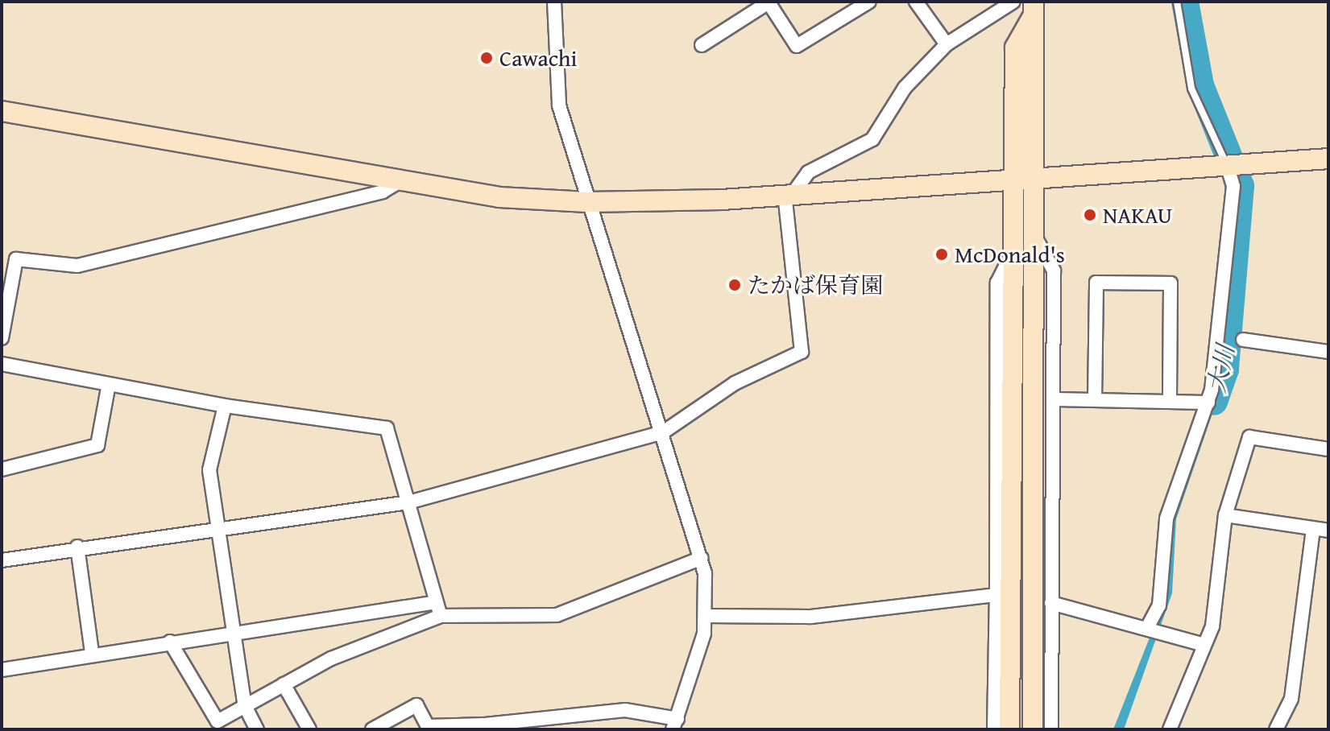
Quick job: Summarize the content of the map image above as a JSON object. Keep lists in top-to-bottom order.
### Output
{
  "water": ["大川"],
  "places": [
    "Cawachi",
    "NAKAU",
    "McDonald's",
    "たかば保育園"
  ]
}
